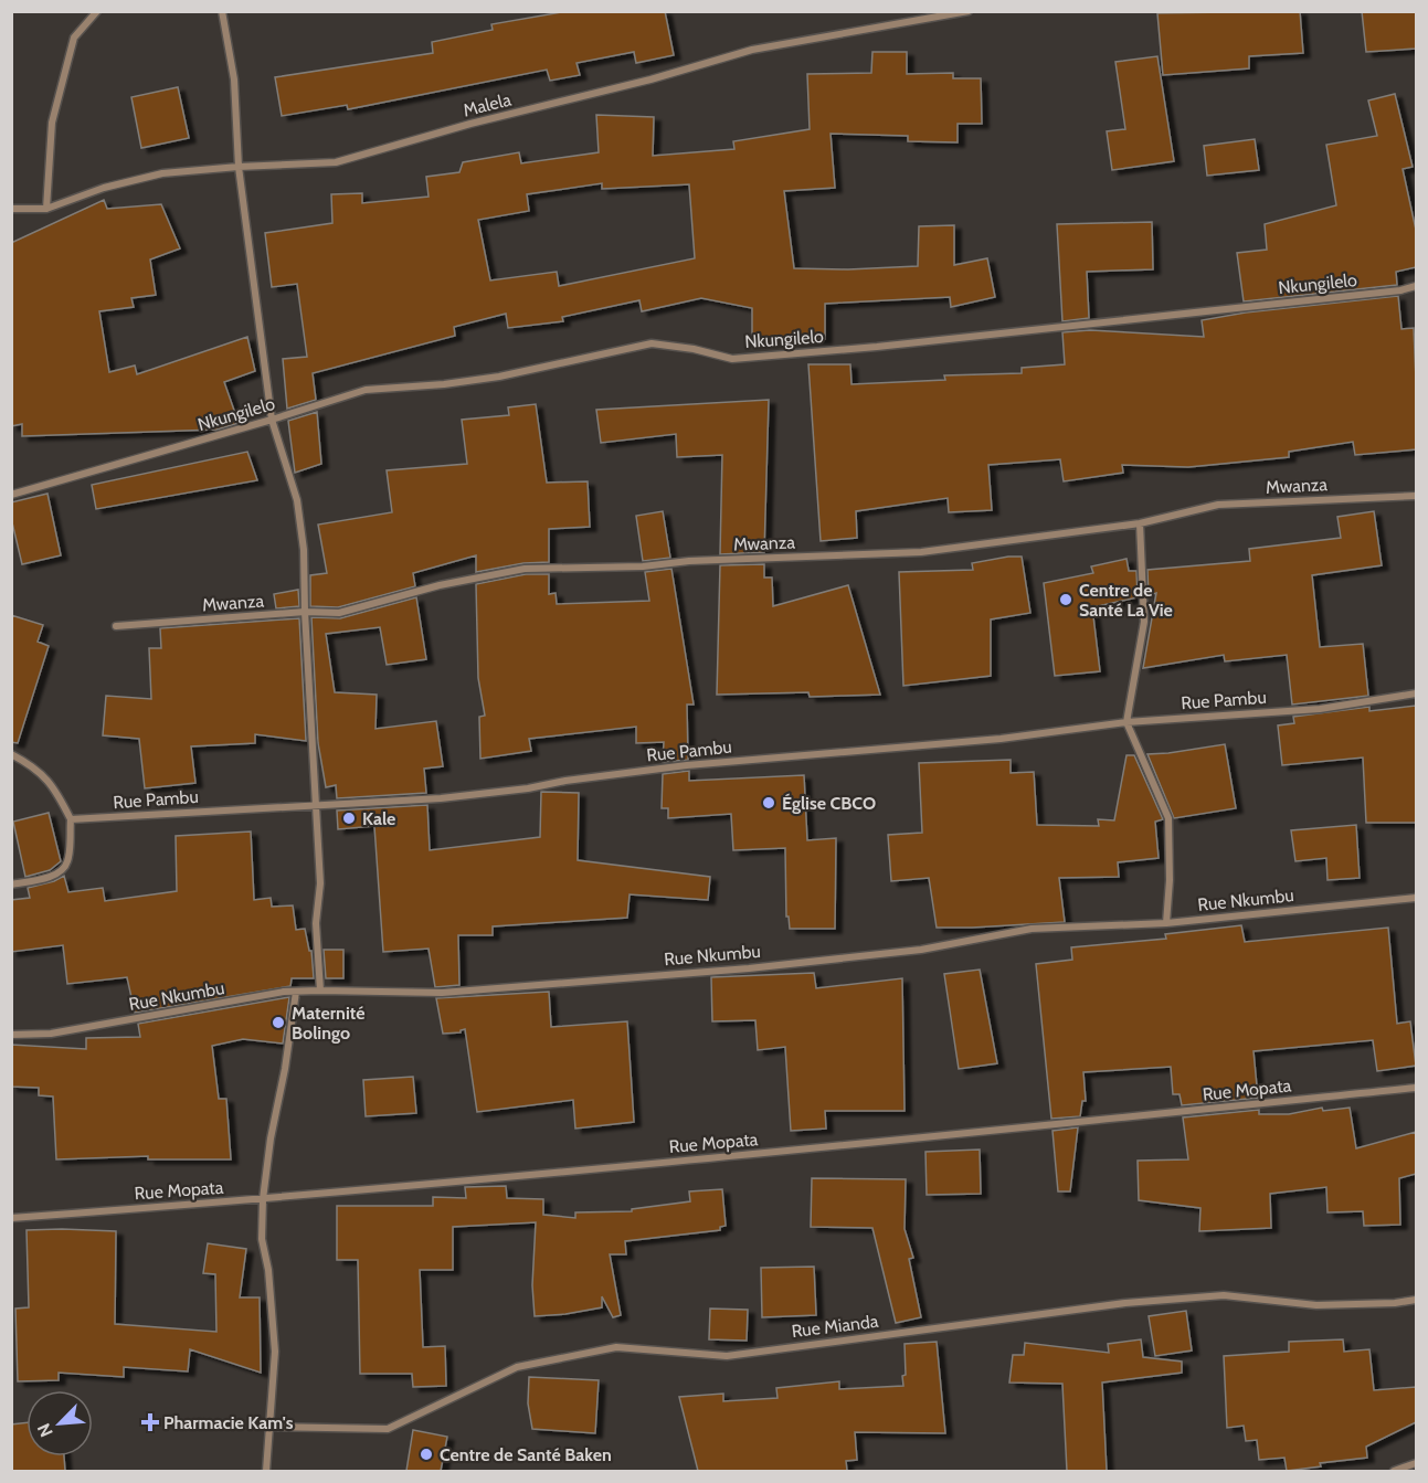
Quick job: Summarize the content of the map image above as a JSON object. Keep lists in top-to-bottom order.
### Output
{
  "streets": {
    "street": [
      "Malela",
      "Nkungilelo",
      "Mwanza",
      "Rue Pambu",
      "Rue Nkumbu",
      "Rue Mopata",
      "Rue Mianda"
    ]
  },
  "places": {
    "other": [
      "Centre de Santé La Vie",
      "Église CBCO",
      "Kale",
      "Maternité Bolingo",
      "Centre de Santé Baken"
    ],
    "health": ["Pharmacie Kam's"]
  },
  "north": "bottom left"
}
